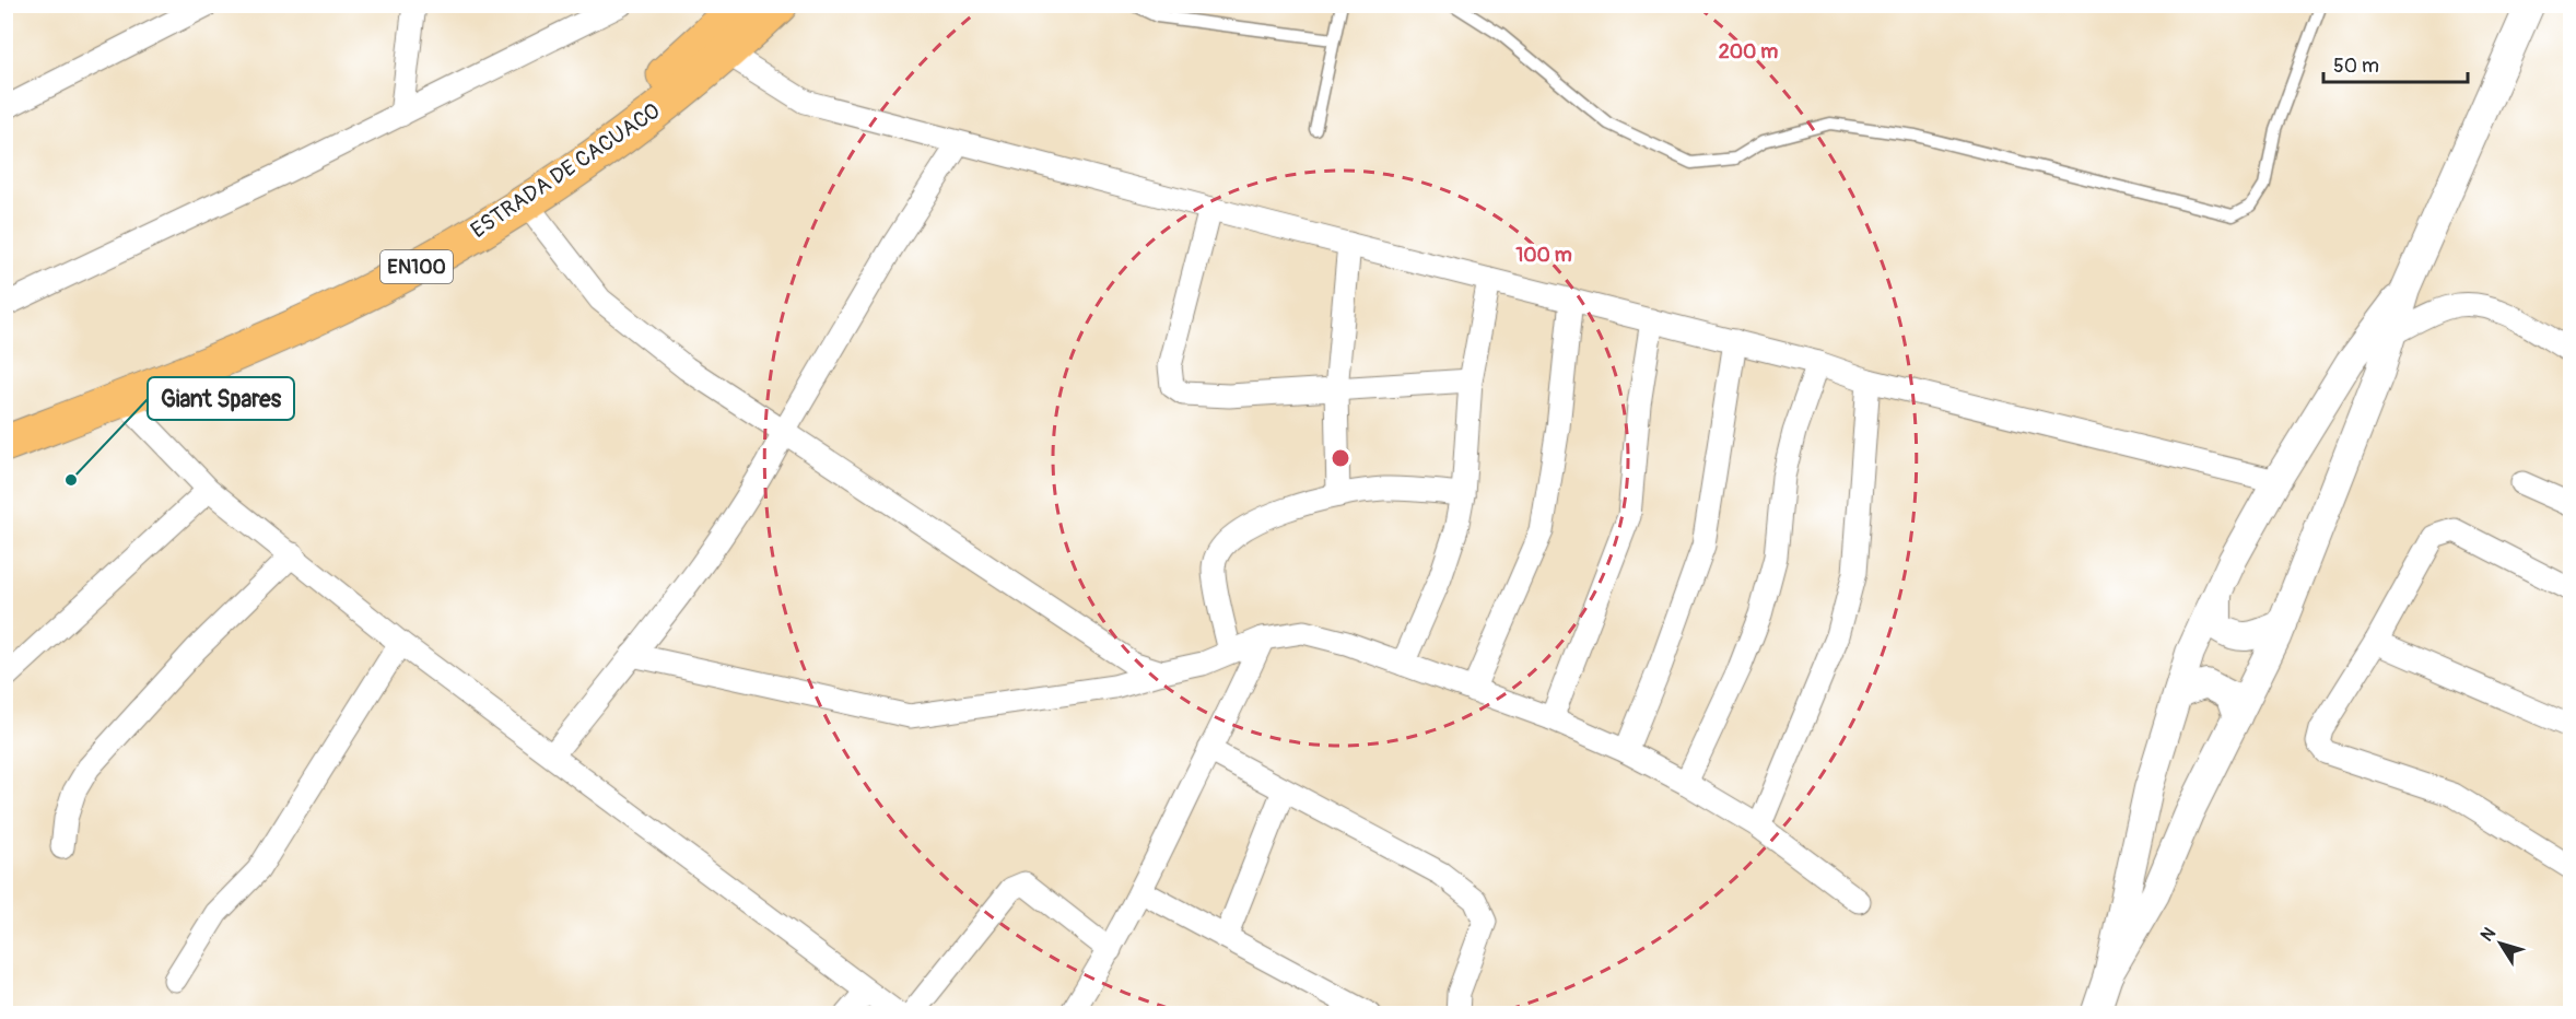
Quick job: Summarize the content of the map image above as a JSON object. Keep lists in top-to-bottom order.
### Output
{
  "streets": {
    "main road": ["ESTRADA DE CACUACO", "EN100"]
  },
  "places": ["Giant Spares"],
  "scale_bar": "50 m",
  "north": "top left",
  "rings": ["200 m", "100 m"]
}
